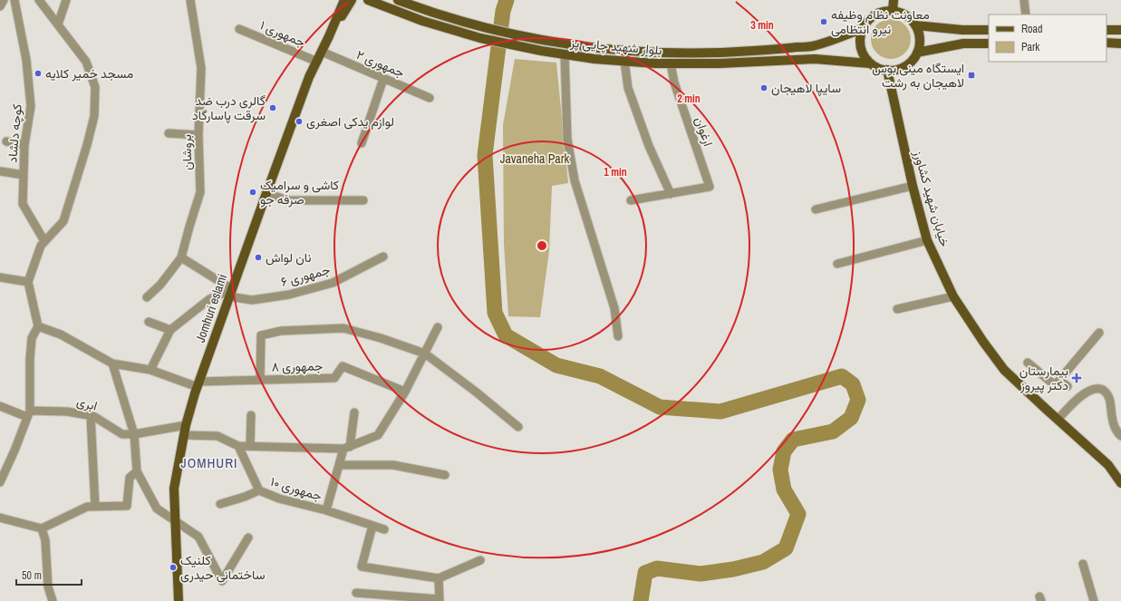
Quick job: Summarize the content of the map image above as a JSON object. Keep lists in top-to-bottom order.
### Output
{
  "streets": {
    "main road": ["بلوار شهید چایی پز", "خیابان شهید کشاورز", "Jomhuri eslami"],
    "street": [
      "جمهوری ۱",
      "جمهوری ۲",
      "ارغوان",
      "کوچه دلشاد",
      "بروشان",
      "جمهوری ۶",
      "جمهوری ۸",
      "ابری",
      "جمهوری ۱۰"
    ]
  },
  "crossings": [
    ["جمهوری ۱", "Jomhuri eslami"],
    ["بلوار شهید چایی پز", "ارغوان"],
    ["بلوار شهید چایی پز", "خیابان شهید کشاورز"],
    ["جمهوری ۲", "Jomhuri eslami"],
    ["جمهوری ۶", "Jomhuri eslami"],
    ["Jomhuri eslami", "جمهوری ۸"]
  ],
  "districts": ["JOMHURI"],
  "parks": ["Javaneha Park"],
  "places": {
    "other": [
      "معاونت نظام وظیفه نیرو انتظامی",
      "مسجد خمیر کلایه",
      "سایپا لاهیجان",
      "گالری درب ضد سرقت پاسارگاد",
      "لوازم یدکی اصغری",
      "کاشی و سرامیک صرفه جو",
      "نان لواش",
      "کلنیک ساختمانی حیدری"
    ],
    "transit": ["ایستگاه مینی بوس لاهیجان به رشت"],
    "health": ["بیمارستان دکتر پیروز"]
  },
  "legend": ["Road", "Park"],
  "scale_bar": "50 m",
  "rings": ["3 min", "2 min", "1 min"]
}
